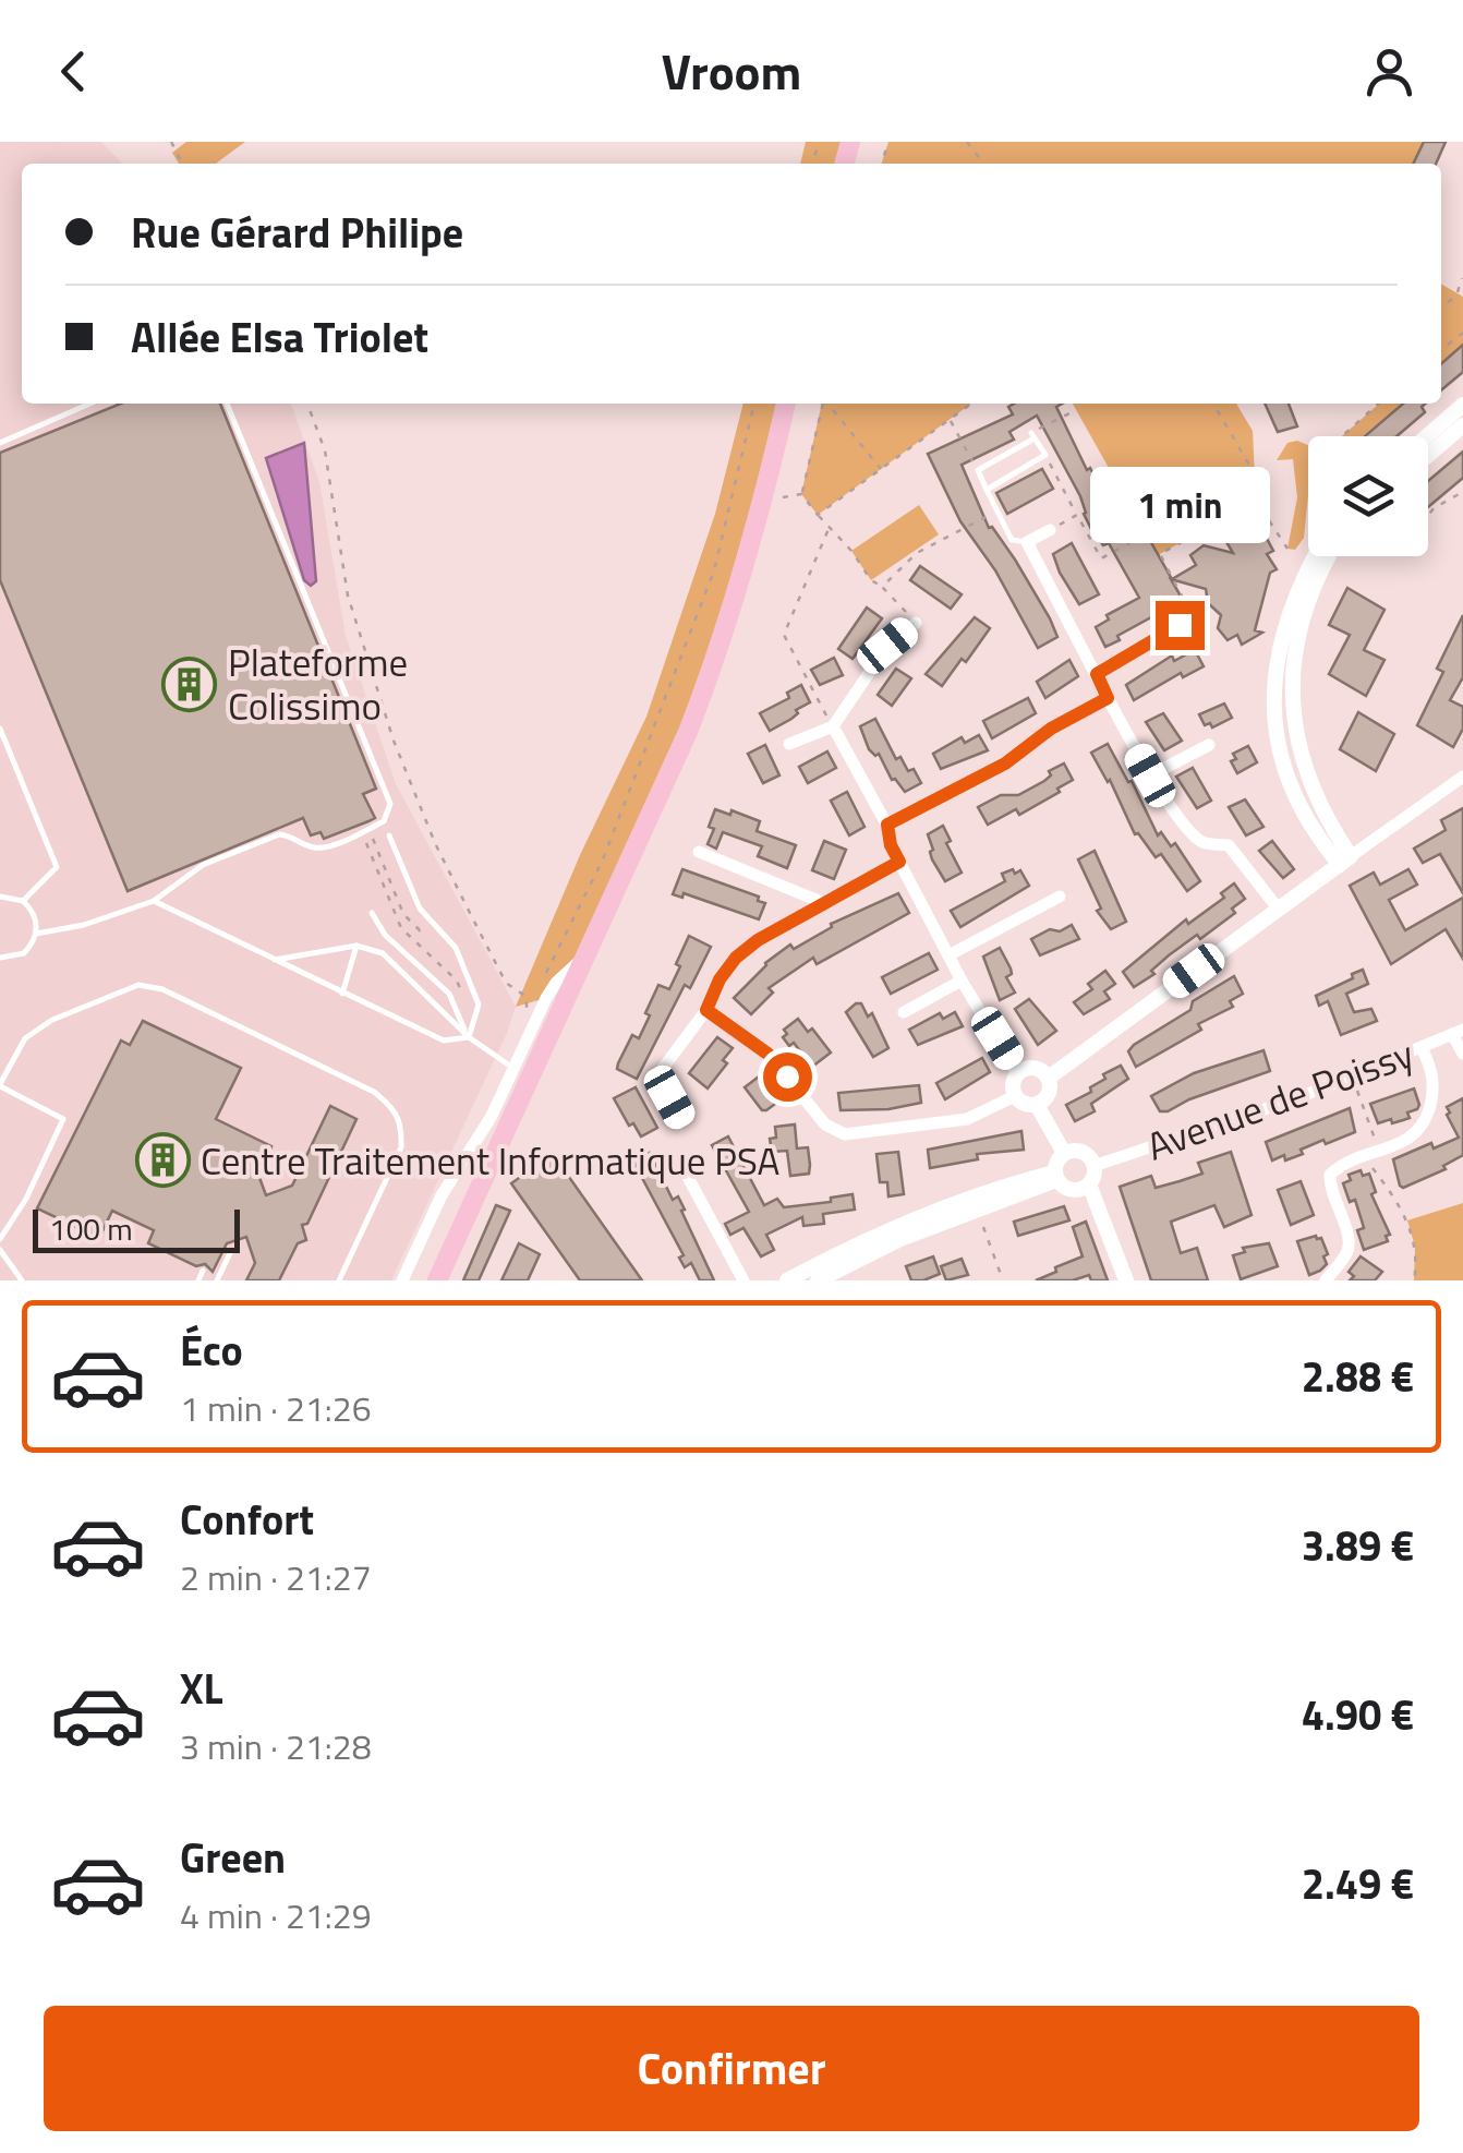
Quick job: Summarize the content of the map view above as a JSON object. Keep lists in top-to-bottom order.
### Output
{
  "streets": {
    "street": ["Avenue de Poissy"]
  },
  "places": {
    "building": ["Plateforme Colissimo", "Centre Traitement Informatique PSA"]
  },
  "scale_bar": "100 m",
  "page": {
    "header": "Vroom",
    "banner": ["Rue Gérard Philipe", "Allée Elsa Triolet"],
    "bubble": "1 min",
    "scale": "100 m",
    "list": [
      {
        "name": "Éco",
        "note": "1 min · 21:26",
        "value": "2.88 €"
      },
      {
        "name": "Confort",
        "note": "2 min · 21:27",
        "value": "3.89 €"
      },
      {
        "name": "XL",
        "note": "3 min · 21:28",
        "value": "4.90 €"
      },
      {
        "name": "Green",
        "note": "4 min · 21:29",
        "value": "2.49 €"
      }
    ],
    "buttons": "Confirmer"
  }
}
